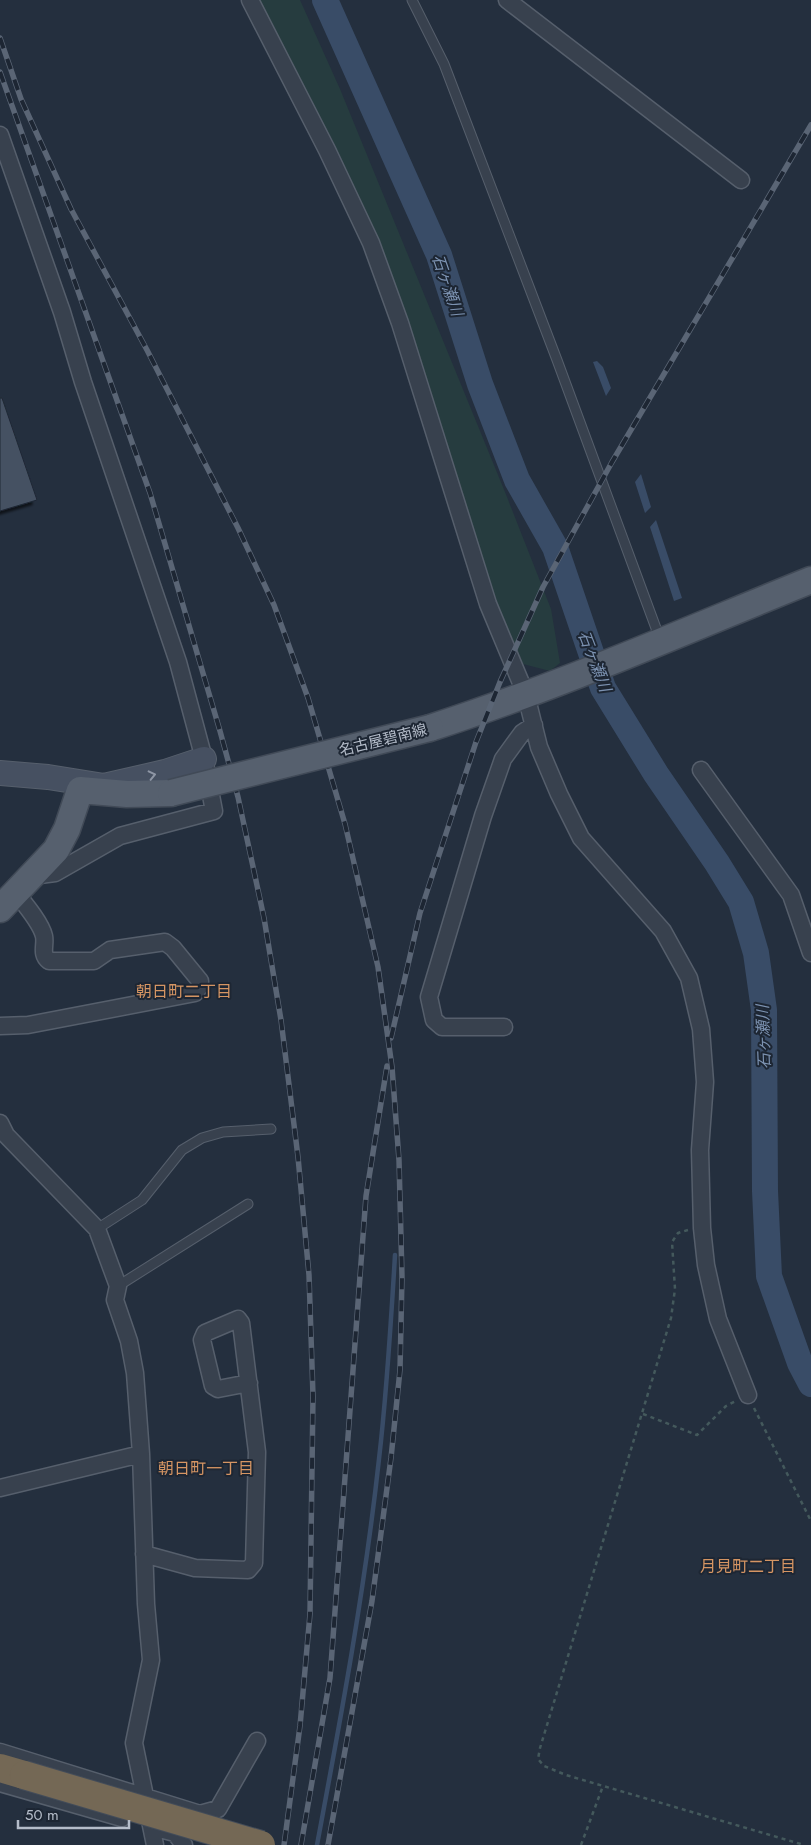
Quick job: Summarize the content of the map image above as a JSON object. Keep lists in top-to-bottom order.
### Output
{
  "streets": {
    "main road": ["名古屋碧南線"]
  },
  "districts": ["朝日町二丁目", "朝日町一丁目", "月見町二丁目"],
  "water": ["石ヶ瀬川"],
  "scale_bar": "50 m"
}
